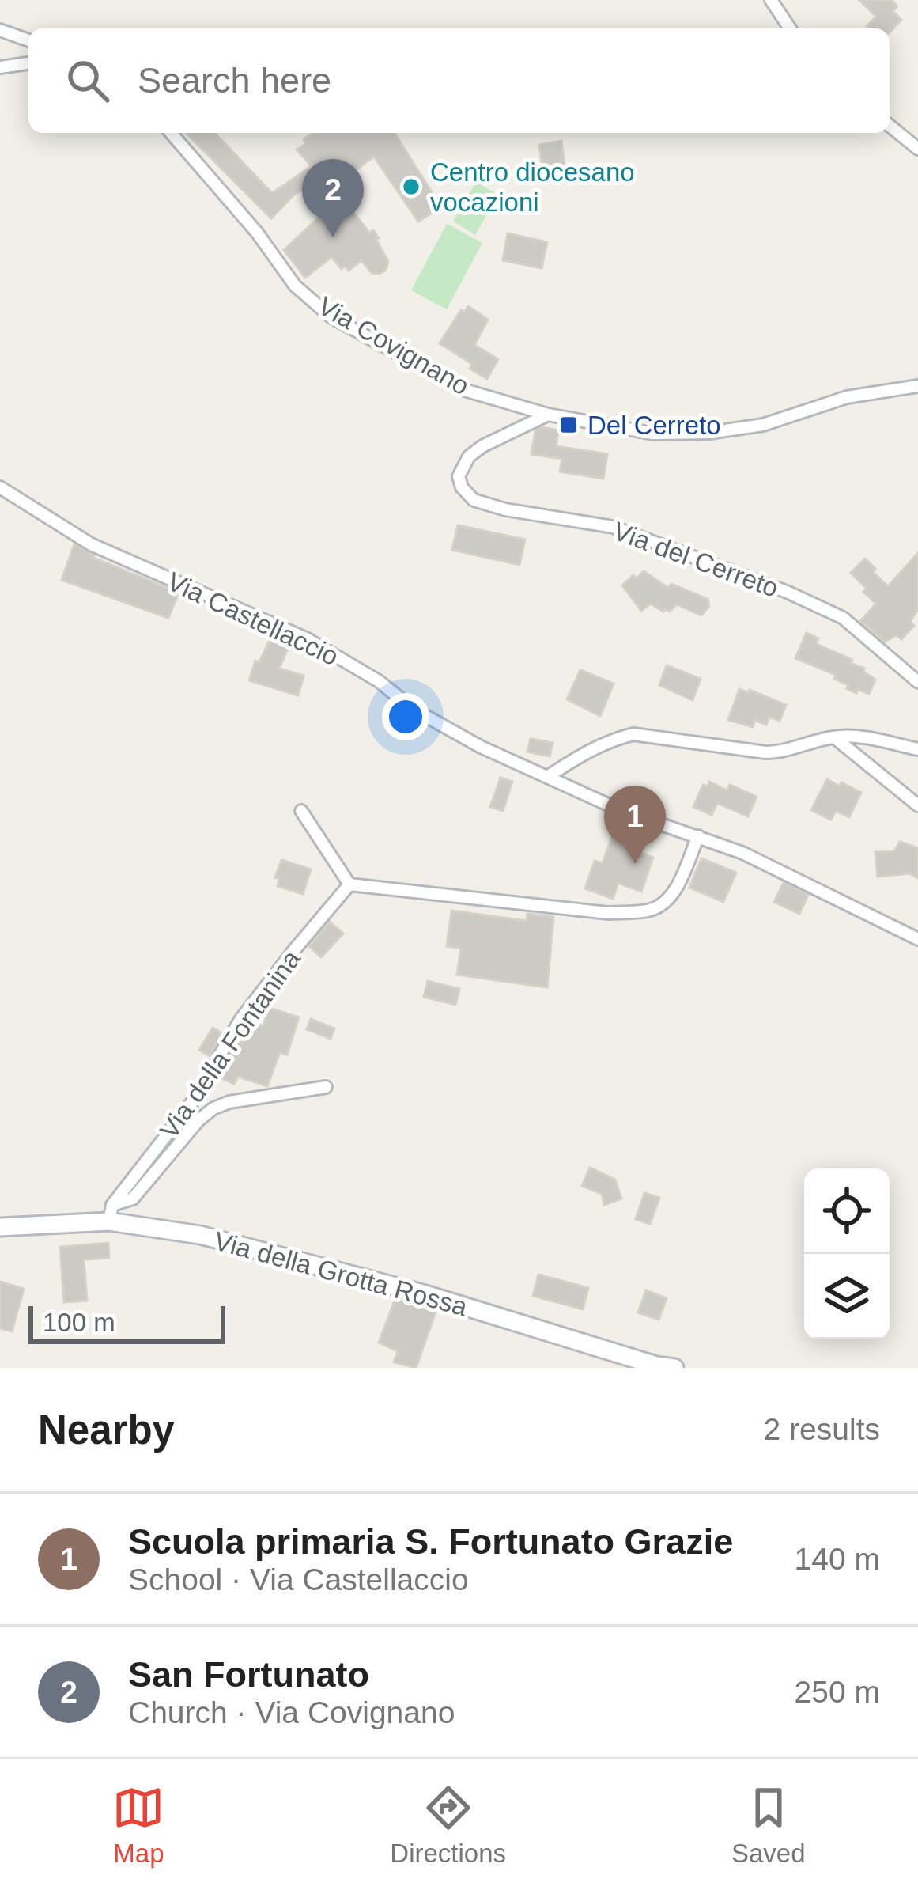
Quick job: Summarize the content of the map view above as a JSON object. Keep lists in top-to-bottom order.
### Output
{
  "streets": {
    "street": [
      "Via Covignano",
      "Via del Cerreto",
      "Via Castellaccio",
      "Via della Fontanina",
      "Via della Grotta Rossa"
    ]
  },
  "crossings": [
    ["Via Covignano", "Via del Cerreto"],
    ["Via della Fontanina", "Via della Grotta Rossa"]
  ],
  "places": {
    "other": ["Centro diocesano vocazioni"],
    "transit": ["Del Cerreto"]
  },
  "scale_bar": "100 m",
  "page": {
    "search": "Search here",
    "pins": ["2", "1"],
    "scale": "100 m",
    "heading": ["Nearby", "2 results"],
    "list": [
      {
        "mark": "1",
        "name": "Scuola primaria S. Fortunato Grazie",
        "note": "School · Via Castellaccio",
        "value": "140 m"
      },
      {
        "mark": "2",
        "name": "San Fortunato",
        "note": "Church · Via Covignano",
        "value": "250 m"
      }
    ],
    "nav": ["Map", "Directions", "Saved"]
  }
}
